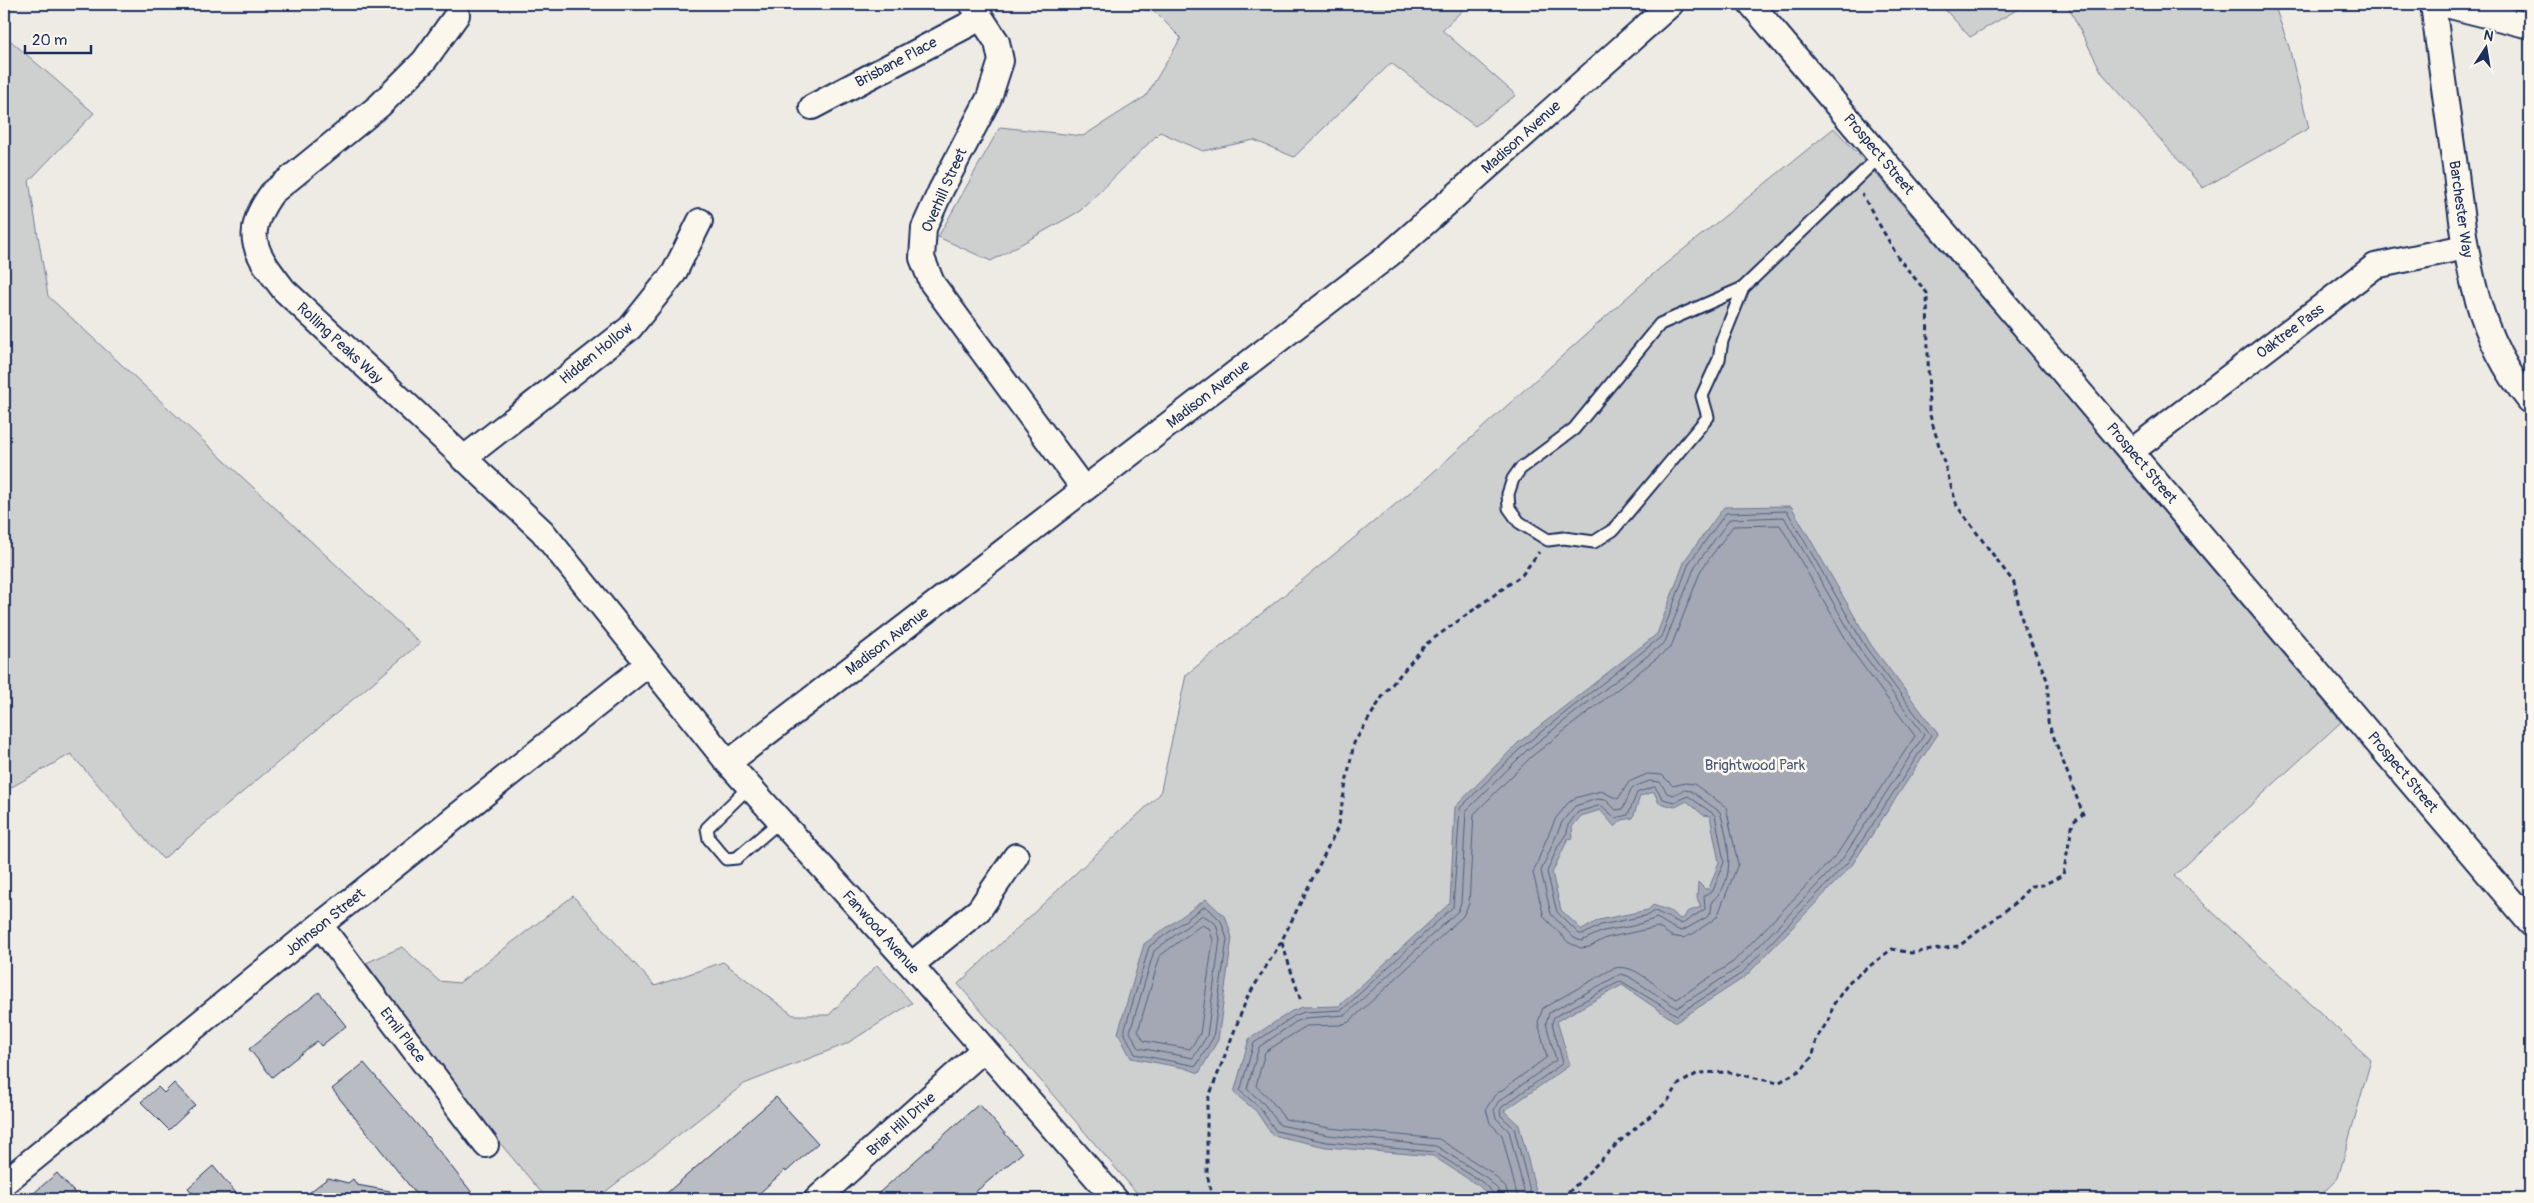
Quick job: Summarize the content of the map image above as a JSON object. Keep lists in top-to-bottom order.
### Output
{
  "streets": {
    "street": [
      "Brisbane Place",
      "Madison Avenue",
      "Prospect Street",
      "Overhill Street",
      "Barchester Way",
      "Oaktree Pass",
      "Rolling Peaks Way",
      "Hidden Hollow",
      "Johnson Street",
      "Fanwood Avenue",
      "Emil Place",
      "Briar Hill Drive"
    ]
  },
  "crossings": [
    ["Brisbane Place", "Overhill Street"],
    ["Madison Avenue", "Overhill Street"],
    ["Madison Avenue", "Fanwood Avenue"],
    ["Prospect Street", "Oaktree Pass"],
    ["Barchester Way", "Oaktree Pass"],
    ["Rolling Peaks Way", "Hidden Hollow"],
    ["Rolling Peaks Way", "Johnson Street"],
    ["Rolling Peaks Way", "Fanwood Avenue"],
    ["Johnson Street", "Fanwood Avenue"],
    ["Johnson Street", "Emil Place"],
    ["Fanwood Avenue", "Briar Hill Drive"]
  ],
  "parks": ["Brightwood Park"],
  "scale_bar": "20 m",
  "north": "top"
}
